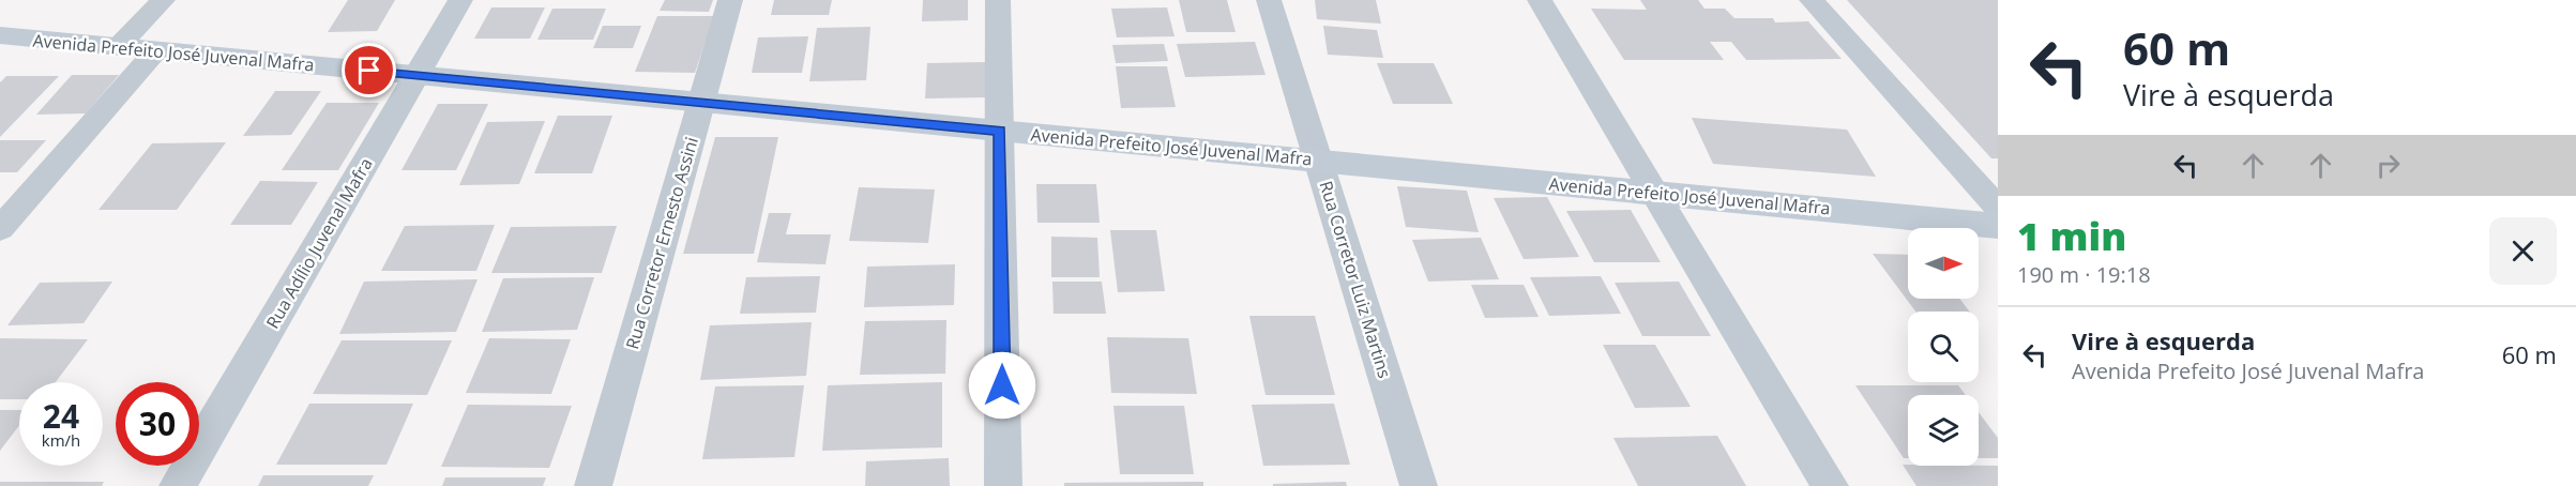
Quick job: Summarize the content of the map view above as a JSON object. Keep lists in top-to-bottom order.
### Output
{
  "streets": {
    "main road": ["Avenida Prefeito José Juvenal Mafra"],
    "street": ["Rua Adílio Juvenal Mafra", "Rua Corretor Ernesto Assini", "Rua Corretor Luiz Martins"]
  },
  "crossings": [
    ["Avenida Prefeito José Juvenal Mafra", "Rua Adílio Juvenal Mafra"],
    ["Avenida Prefeito José Juvenal Mafra", "Rua Corretor Ernesto Assini"],
    ["Avenida Prefeito José Juvenal Mafra", "Rua Corretor Luiz Martins"]
  ],
  "north": "right",
  "page": {
    "turn": ["60 m", "Vire à esquerda"],
    "heading": ["1 min", "190 m · 19:18"],
    "list": [
      {
        "name": "Vire à esquerda",
        "note": "Avenida Prefeito José Juvenal Mafra",
        "value": "60 m"
      }
    ],
    "speed": "24 km/h",
    "limit": "30"
  }
}
